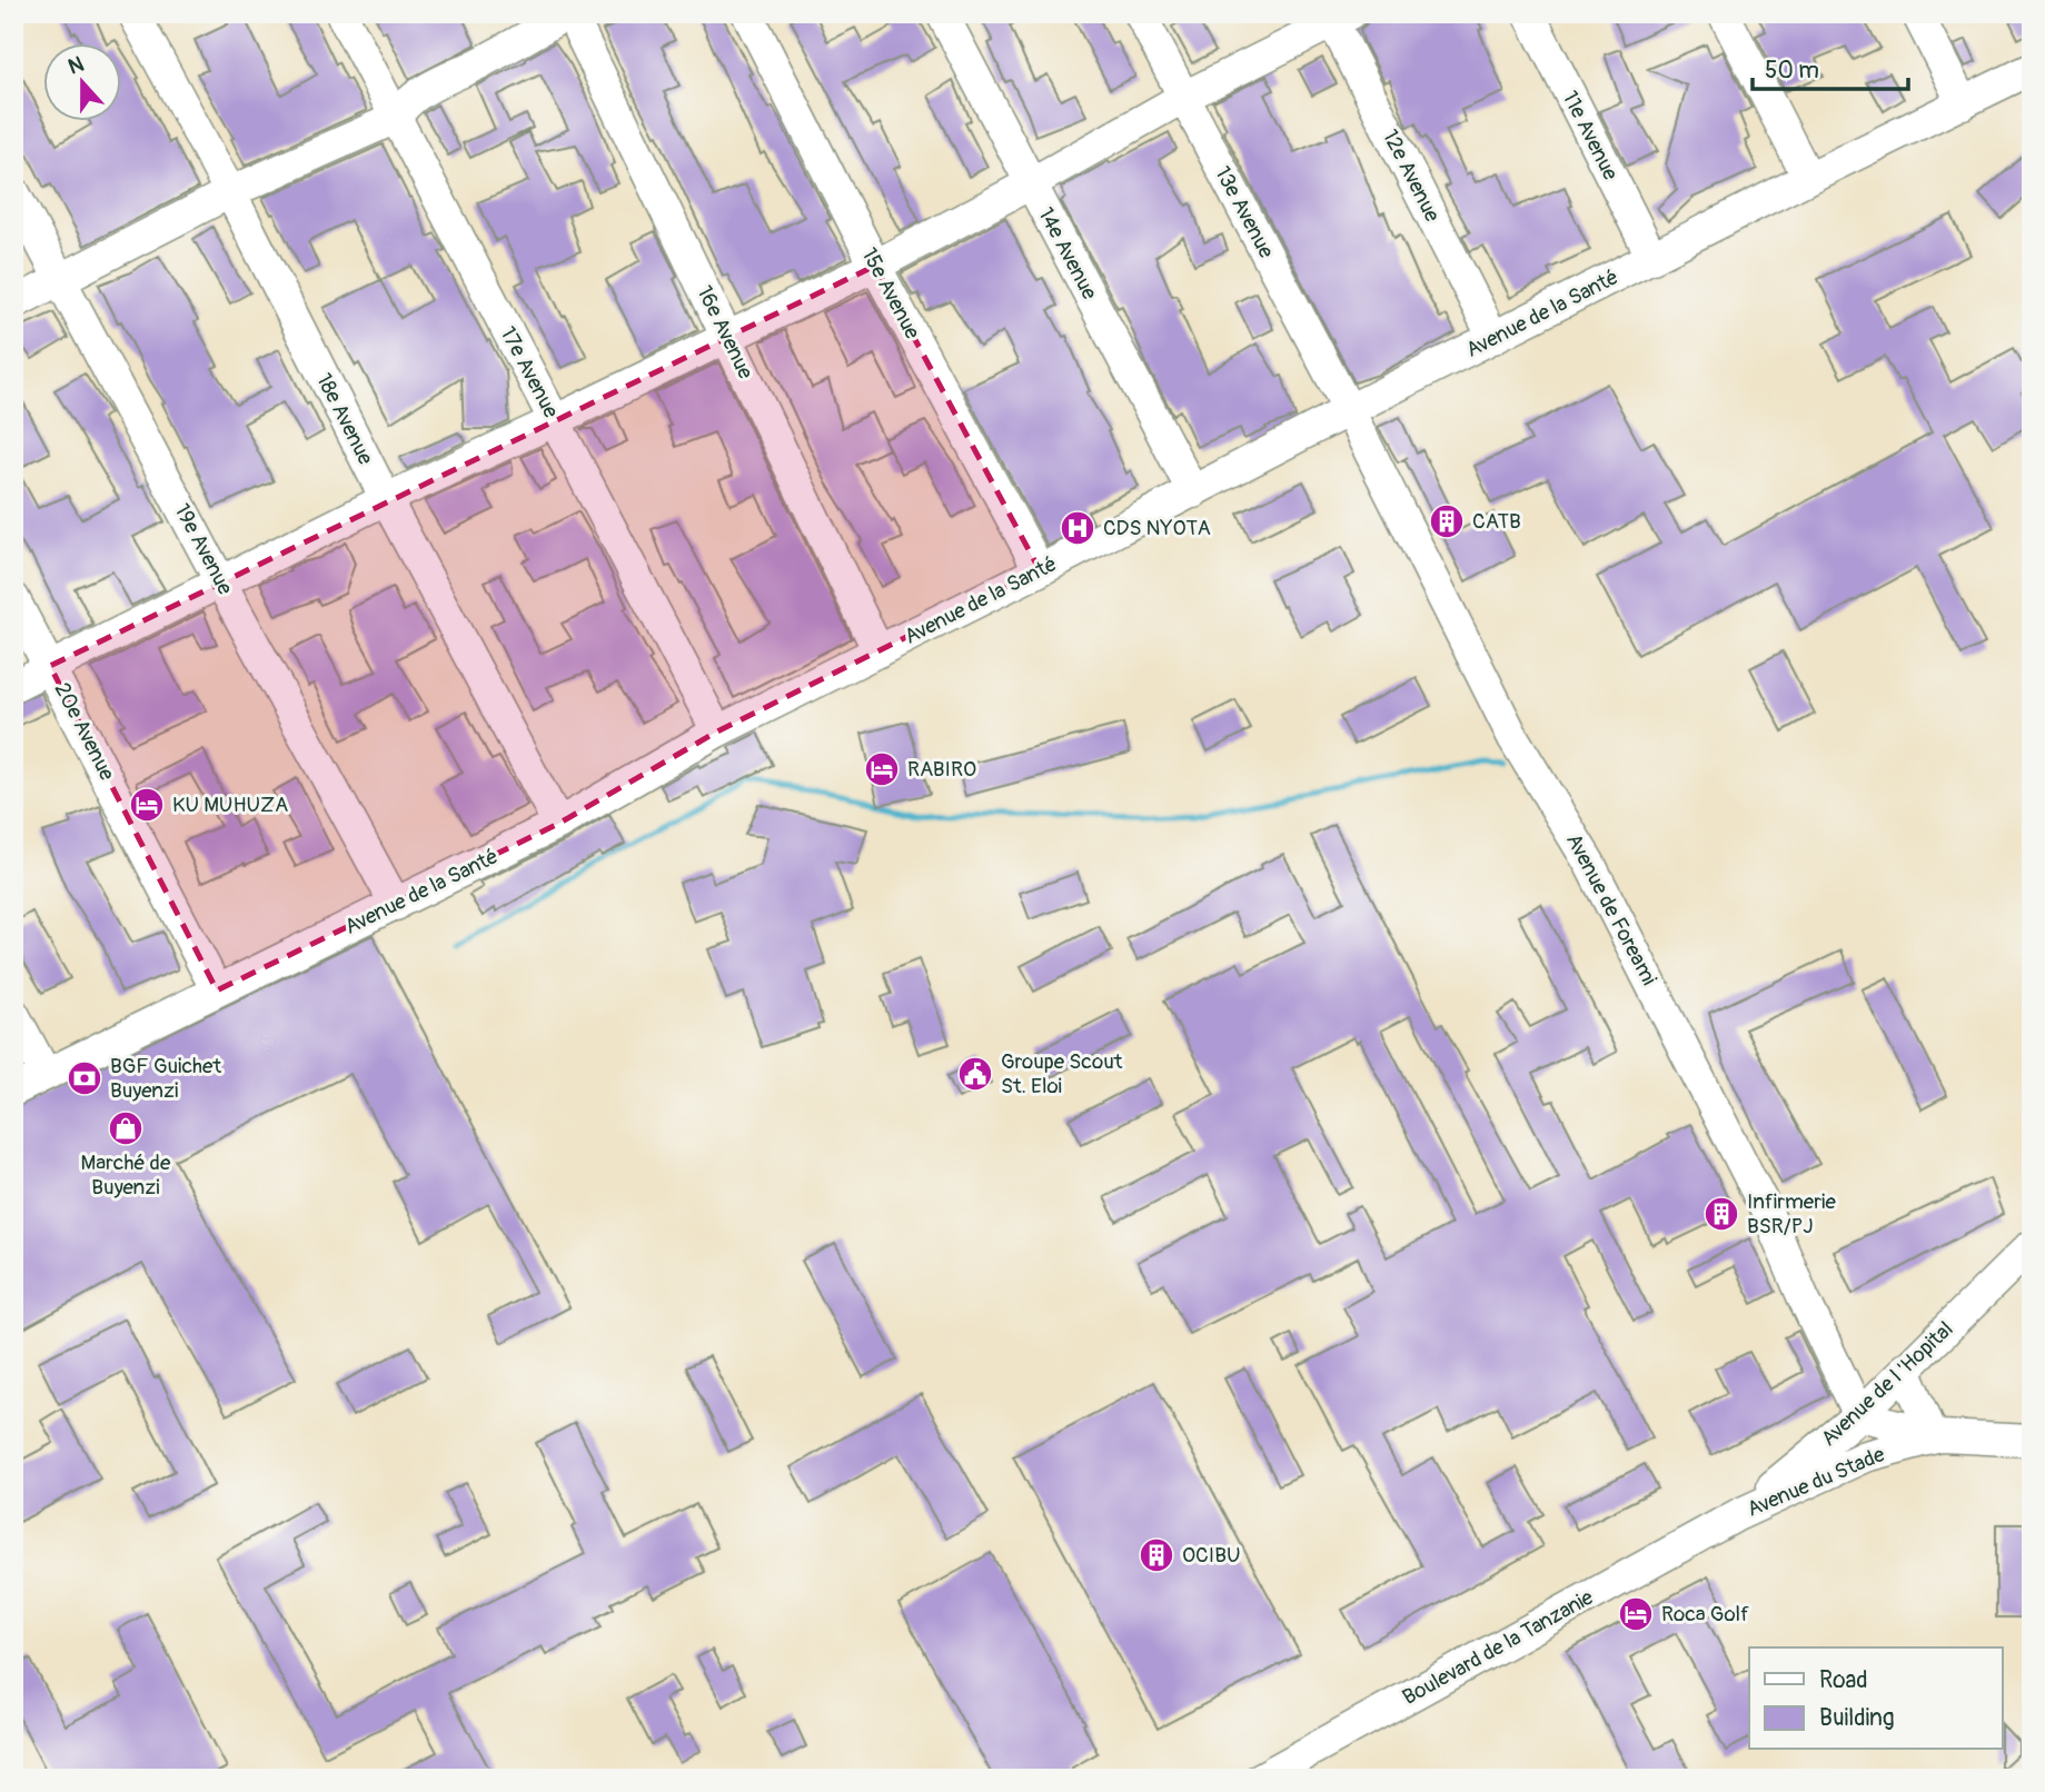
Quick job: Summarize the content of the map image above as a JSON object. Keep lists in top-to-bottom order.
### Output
{
  "streets": {
    "street": [
      "11e Avenue",
      "12e Avenue",
      "13e Avenue",
      "14e Avenue",
      "15e Avenue",
      "Avenue de la Santé",
      "16e Avenue",
      "17e Avenue",
      "18e Avenue",
      "19e Avenue",
      "20e Avenue",
      "Avenue de Foreami",
      "Avenue de l 'Hopital",
      "Avenue du Stade",
      "Boulevard de la Tanzanie"
    ]
  },
  "crossings": [
    ["11e Avenue", "Avenue de la Santé"],
    ["12e Avenue", "Avenue de la Santé"],
    ["13e Avenue", "Avenue de la Santé"],
    ["13e Avenue", "Avenue de Foreami"],
    ["14e Avenue", "Avenue de la Santé"],
    ["15e Avenue", "Avenue de la Santé"],
    ["Avenue de la Santé", "16e Avenue"],
    ["Avenue de la Santé", "17e Avenue"],
    ["Avenue de la Santé", "18e Avenue"],
    ["Avenue de la Santé", "19e Avenue"],
    ["Avenue de la Santé", "20e Avenue"],
    ["Avenue de la Santé", "Avenue de Foreami"],
    ["Avenue de Foreami", "Avenue de l 'Hopital"],
    ["Avenue de Foreami", "Avenue du Stade"],
    ["Avenue de l 'Hopital", "Avenue du Stade"],
    ["Avenue de l 'Hopital", "Boulevard de la Tanzanie"],
    ["Avenue du Stade", "Boulevard de la Tanzanie"]
  ],
  "places": {
    "building": ["CATB", "Infirmerie BSR/PJ", "OCIBU"],
    "hospital": ["CDS NYOTA"],
    "hotel": ["RABIRO", "KU MUHUZA", "Roca Golf"],
    "public building": ["Groupe Scout St. Eloi"],
    "bank": ["BGF Guichet Buyenzi"],
    "shop": ["Marché de Buyenzi"]
  },
  "legend": ["Road", "Building"],
  "scale_bar": "50 m",
  "north": "top"
}
